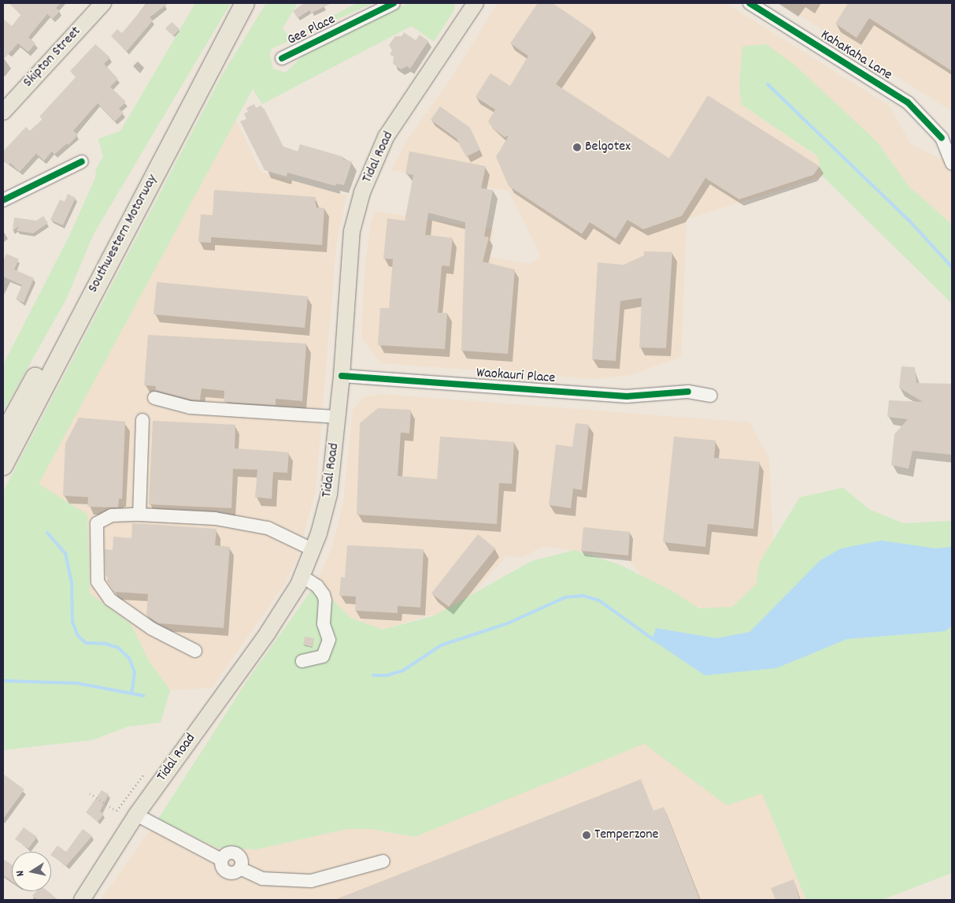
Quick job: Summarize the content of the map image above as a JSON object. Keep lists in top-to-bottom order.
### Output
{
  "streets": {
    "highway": ["Southwestern Motorway"],
    "main road": ["Skipton Street", "Tidal Road"],
    "street": ["Gee Place", "KahaKaha Lane", "Waokauri Place"]
  },
  "crossings": [
    ["Tidal Road", "Waokauri Place"]
  ],
  "places": ["Belgotex", "Temperzone"],
  "north": "left"
}
